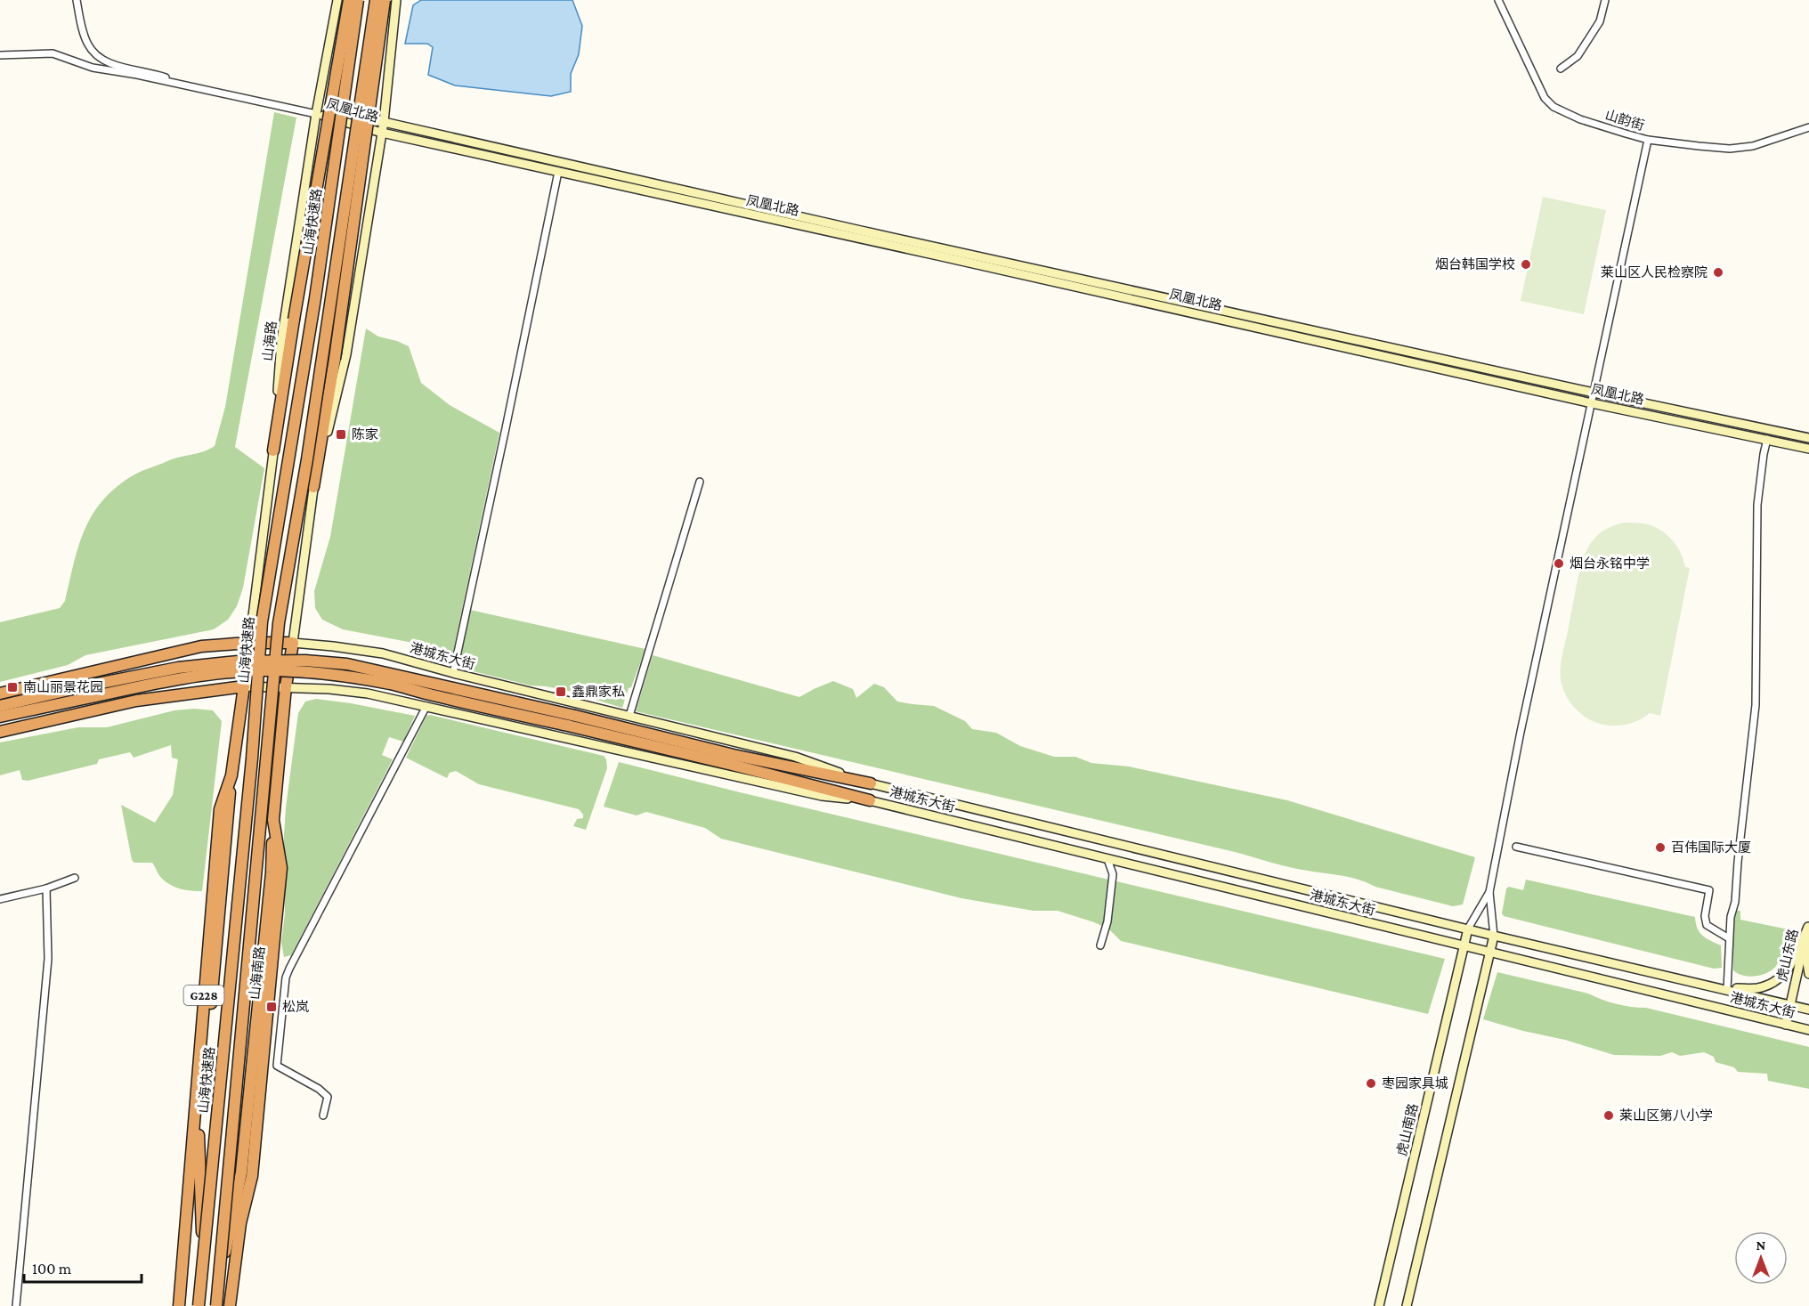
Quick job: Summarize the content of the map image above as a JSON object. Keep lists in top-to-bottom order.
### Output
{
  "streets": {
    "highway": [
      "山海快速路",
      "港城东大街",
      "山海南路",
      "G228"
    ],
    "main road": [
      "凤凰北路",
      "山海路",
      "虎山东路",
      "虎山南路"
    ],
    "street": ["山韵街"]
  },
  "crossings": [
    ["凤凰北路", "山海路"],
    ["山海路", "港城东大街"],
    ["山海路", "G228"],
    ["港城东大街", "虎山东路"],
    ["港城东大街", "山海南路"],
    ["港城东大街", "G228"],
    ["港城东大街", "虎山南路"]
  ],
  "places": {
    "other": [
      "烟台韩国学校",
      "莱山区人民检察院",
      "烟台永铭中学",
      "百伟国际大厦",
      "枣园家具城",
      "莱山区第八小学"
    ],
    "transit": [
      "陈家",
      "南山丽景花园",
      "鑫鼎家私",
      "松岚"
    ]
  },
  "scale_bar": "100 m",
  "north": "top"
}
